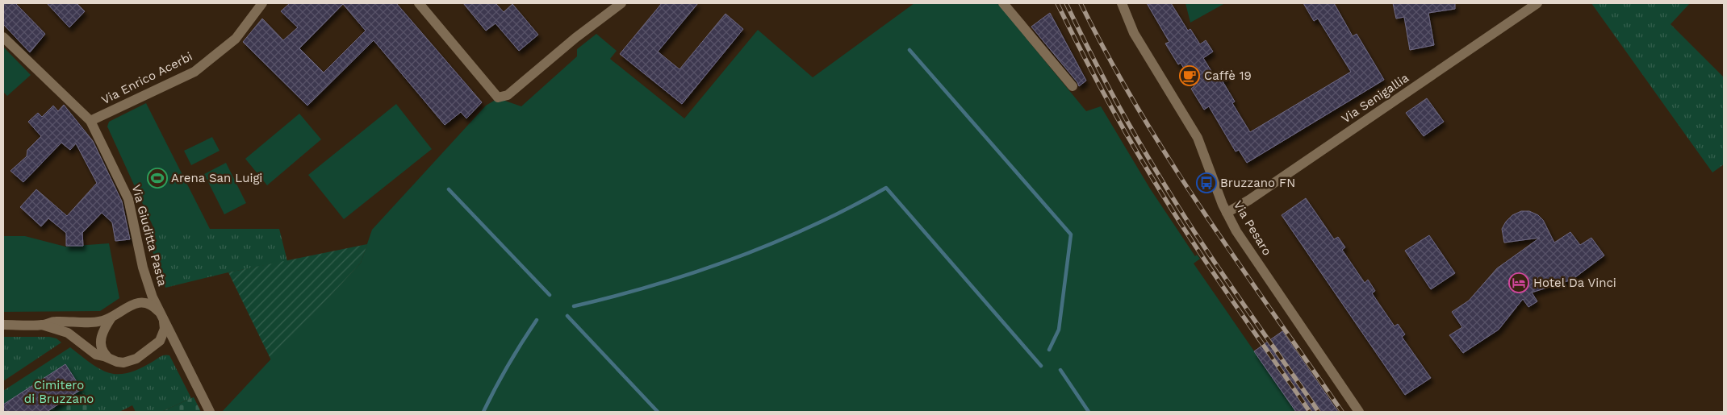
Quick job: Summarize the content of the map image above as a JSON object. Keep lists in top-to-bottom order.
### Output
{
  "streets": {
    "street": [
      "Via Enrico Acerbi",
      "Via Senigallia",
      "Via Pesaro",
      "Via Giuditta Pasta"
    ]
  },
  "crossings": [
    ["Via Enrico Acerbi", "Via Giuditta Pasta"],
    ["Via Senigallia", "Via Pesaro"]
  ],
  "parks": ["Cimitero di Bruzzano"],
  "places": {
    "cafe": ["Caffè 19"],
    "sports": ["Arena San Luigi"],
    "bus stop": ["Bruzzano FN"],
    "hotel": ["Hotel Da Vinci"]
  }
}
